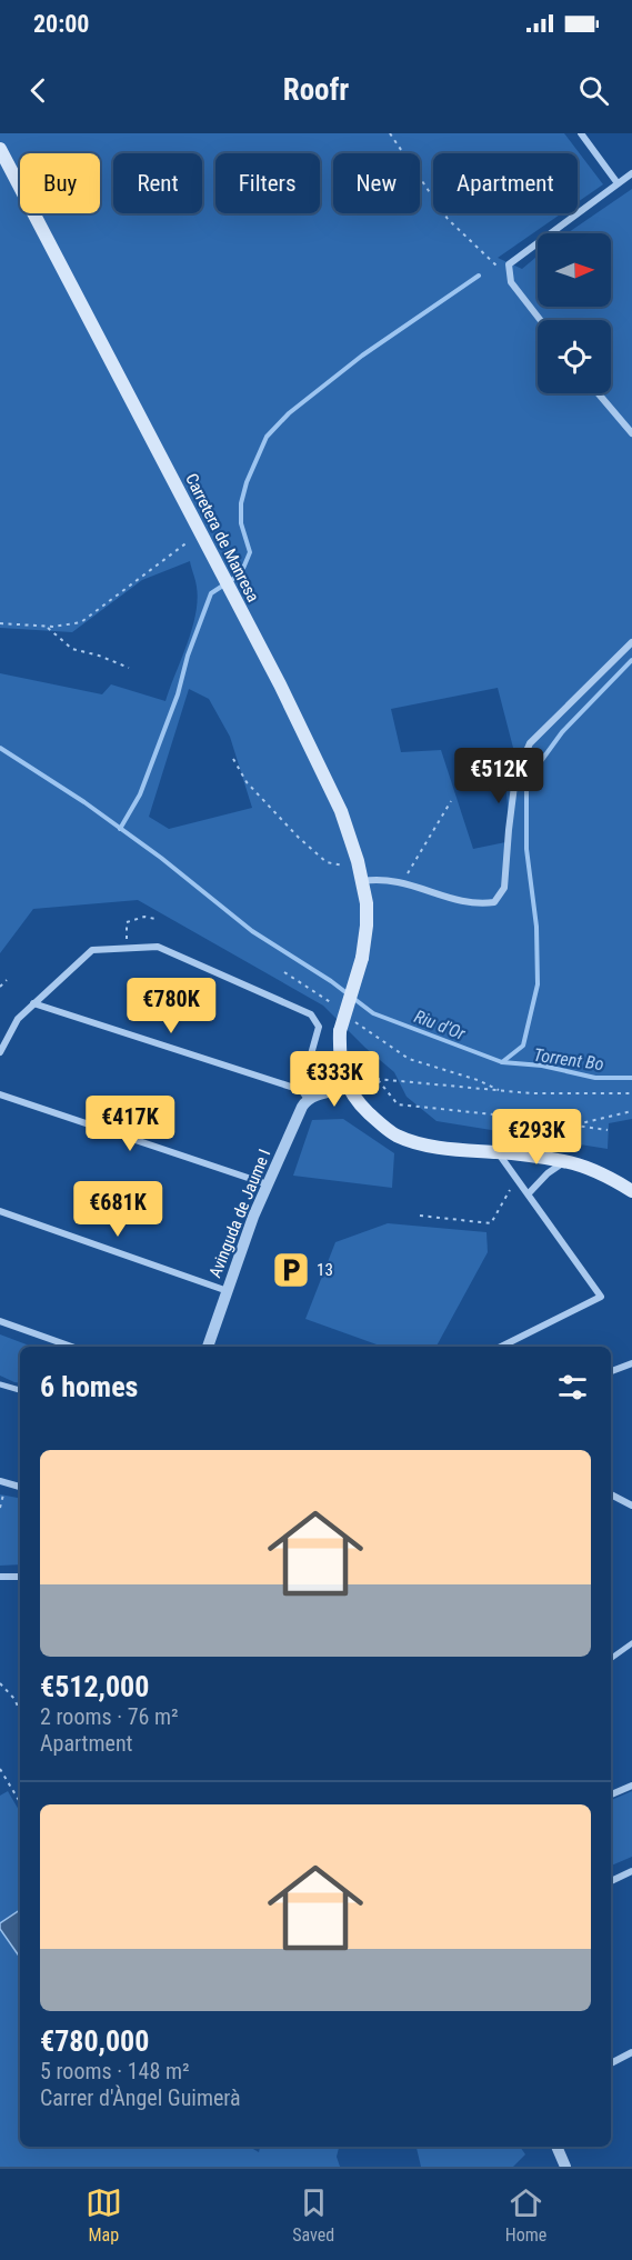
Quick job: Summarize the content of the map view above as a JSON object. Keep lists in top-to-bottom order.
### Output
{
  "streets": {
    "main road": ["Carretera de Manresa"],
    "street": ["Avinguda de Jaume I"]
  },
  "water": ["Riu d'Or", "Torrent Bo"],
  "places": {
    "parking": ["13"]
  },
  "north": "right",
  "page": {
    "status": "20:00",
    "header": "Roofr",
    "chip": [
      "Buy",
      "Rent",
      "Filters",
      "New",
      "Apartment"
    ],
    "price": [
      "€512K",
      "€780K",
      "€333K",
      "€417K",
      "€293K",
      "€681K"
    ],
    "heading": "6 homes",
    "list": [
      {
        "name": "€512,000",
        "note": "2 rooms · 76 m² · Apartment"
      },
      {
        "name": "€780,000",
        "note": "5 rooms · 148 m² · Carrer d'Àngel Guimerà"
      }
    ],
    "tabs": ["Map", "Saved", "Home"]
  }
}
